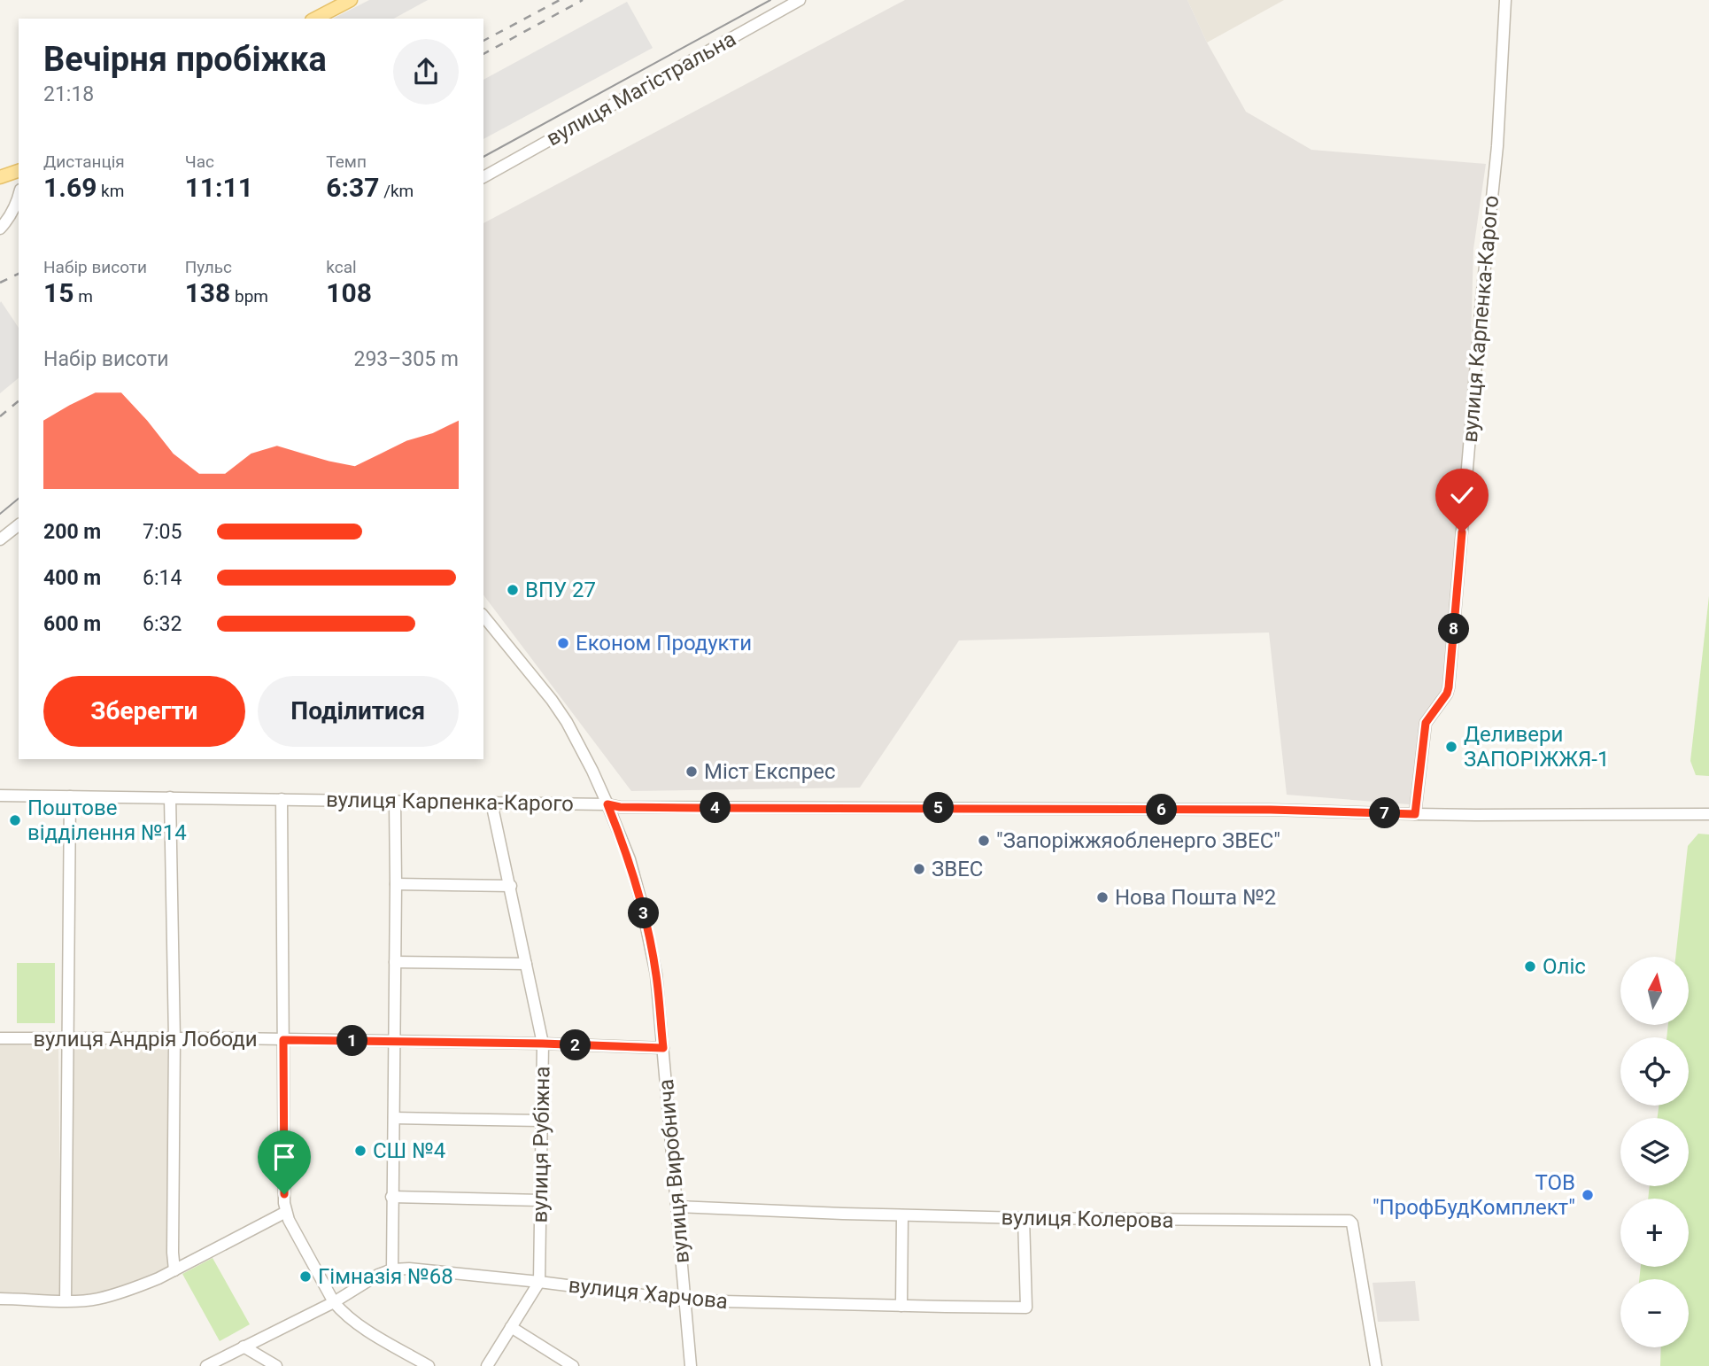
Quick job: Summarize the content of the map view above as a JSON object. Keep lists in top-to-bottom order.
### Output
{
  "streets": {
    "street": [
      "вулиця Магістральна",
      "вулиця Карпенка-Карого",
      "вулиця Андрія Лободи",
      "вулиця Рубіжна",
      "вулиця Виробнича",
      "вулиця Колерова",
      "вулиця Харчова"
    ]
  },
  "crossings": [
    ["вулиця Карпенка-Карого", "вулиця Рубіжна"],
    ["вулиця Карпенка-Карого", "вулиця Виробнича"],
    ["вулиця Андрія Лободи", "вулиця Рубіжна"],
    ["вулиця Андрія Лободи", "вулиця Виробнича"],
    ["вулиця Рубіжна", "вулиця Харчова"],
    ["вулиця Виробнича", "вулиця Колерова"],
    ["вулиця Виробнича", "вулиця Харчова"],
    ["вулиця Колерова", "вулиця Харчова"]
  ],
  "places": [
    "ВПУ 27",
    "Економ Продукти",
    "Деливери ЗАПОРІЖЖЯ-1",
    "Мiст Експрес",
    "Поштове відділення №14",
    "\"Запоріжжяобленерго ЗВЕС\"",
    "ЗВЕС",
    "Нова Пошта №2",
    "Оліс",
    "СШ №4",
    "ТОВ \"ПрофБудКомплект\"",
    "Гімназія №68"
  ],
  "north": "top",
  "page": {
    "heading": ["Вечірня пробіжка", "21:18"],
    "stats": [
      ["Дистанція", "1.69 km"],
      ["Час", "11:11"],
      ["Темп", "6:37 /km"],
      ["Набір висоти", "15 m"],
      ["Пульс", "138 bpm"],
      ["kcal", "108"]
    ],
    "chart": ["Набір висоти", "293–305 m"],
    "list": [
      {
        "name": "200 m",
        "note": "7:05"
      },
      {
        "name": "400 m",
        "note": "6:14"
      },
      {
        "name": "600 m",
        "note": "6:32"
      }
    ],
    "pins": [
      "8",
      "4",
      "5",
      "6",
      "7",
      "3",
      "1",
      "2"
    ],
    "buttons": ["Зберегти", "Поділитися"],
    "map_buttons": ["+", "−"]
  }
}
